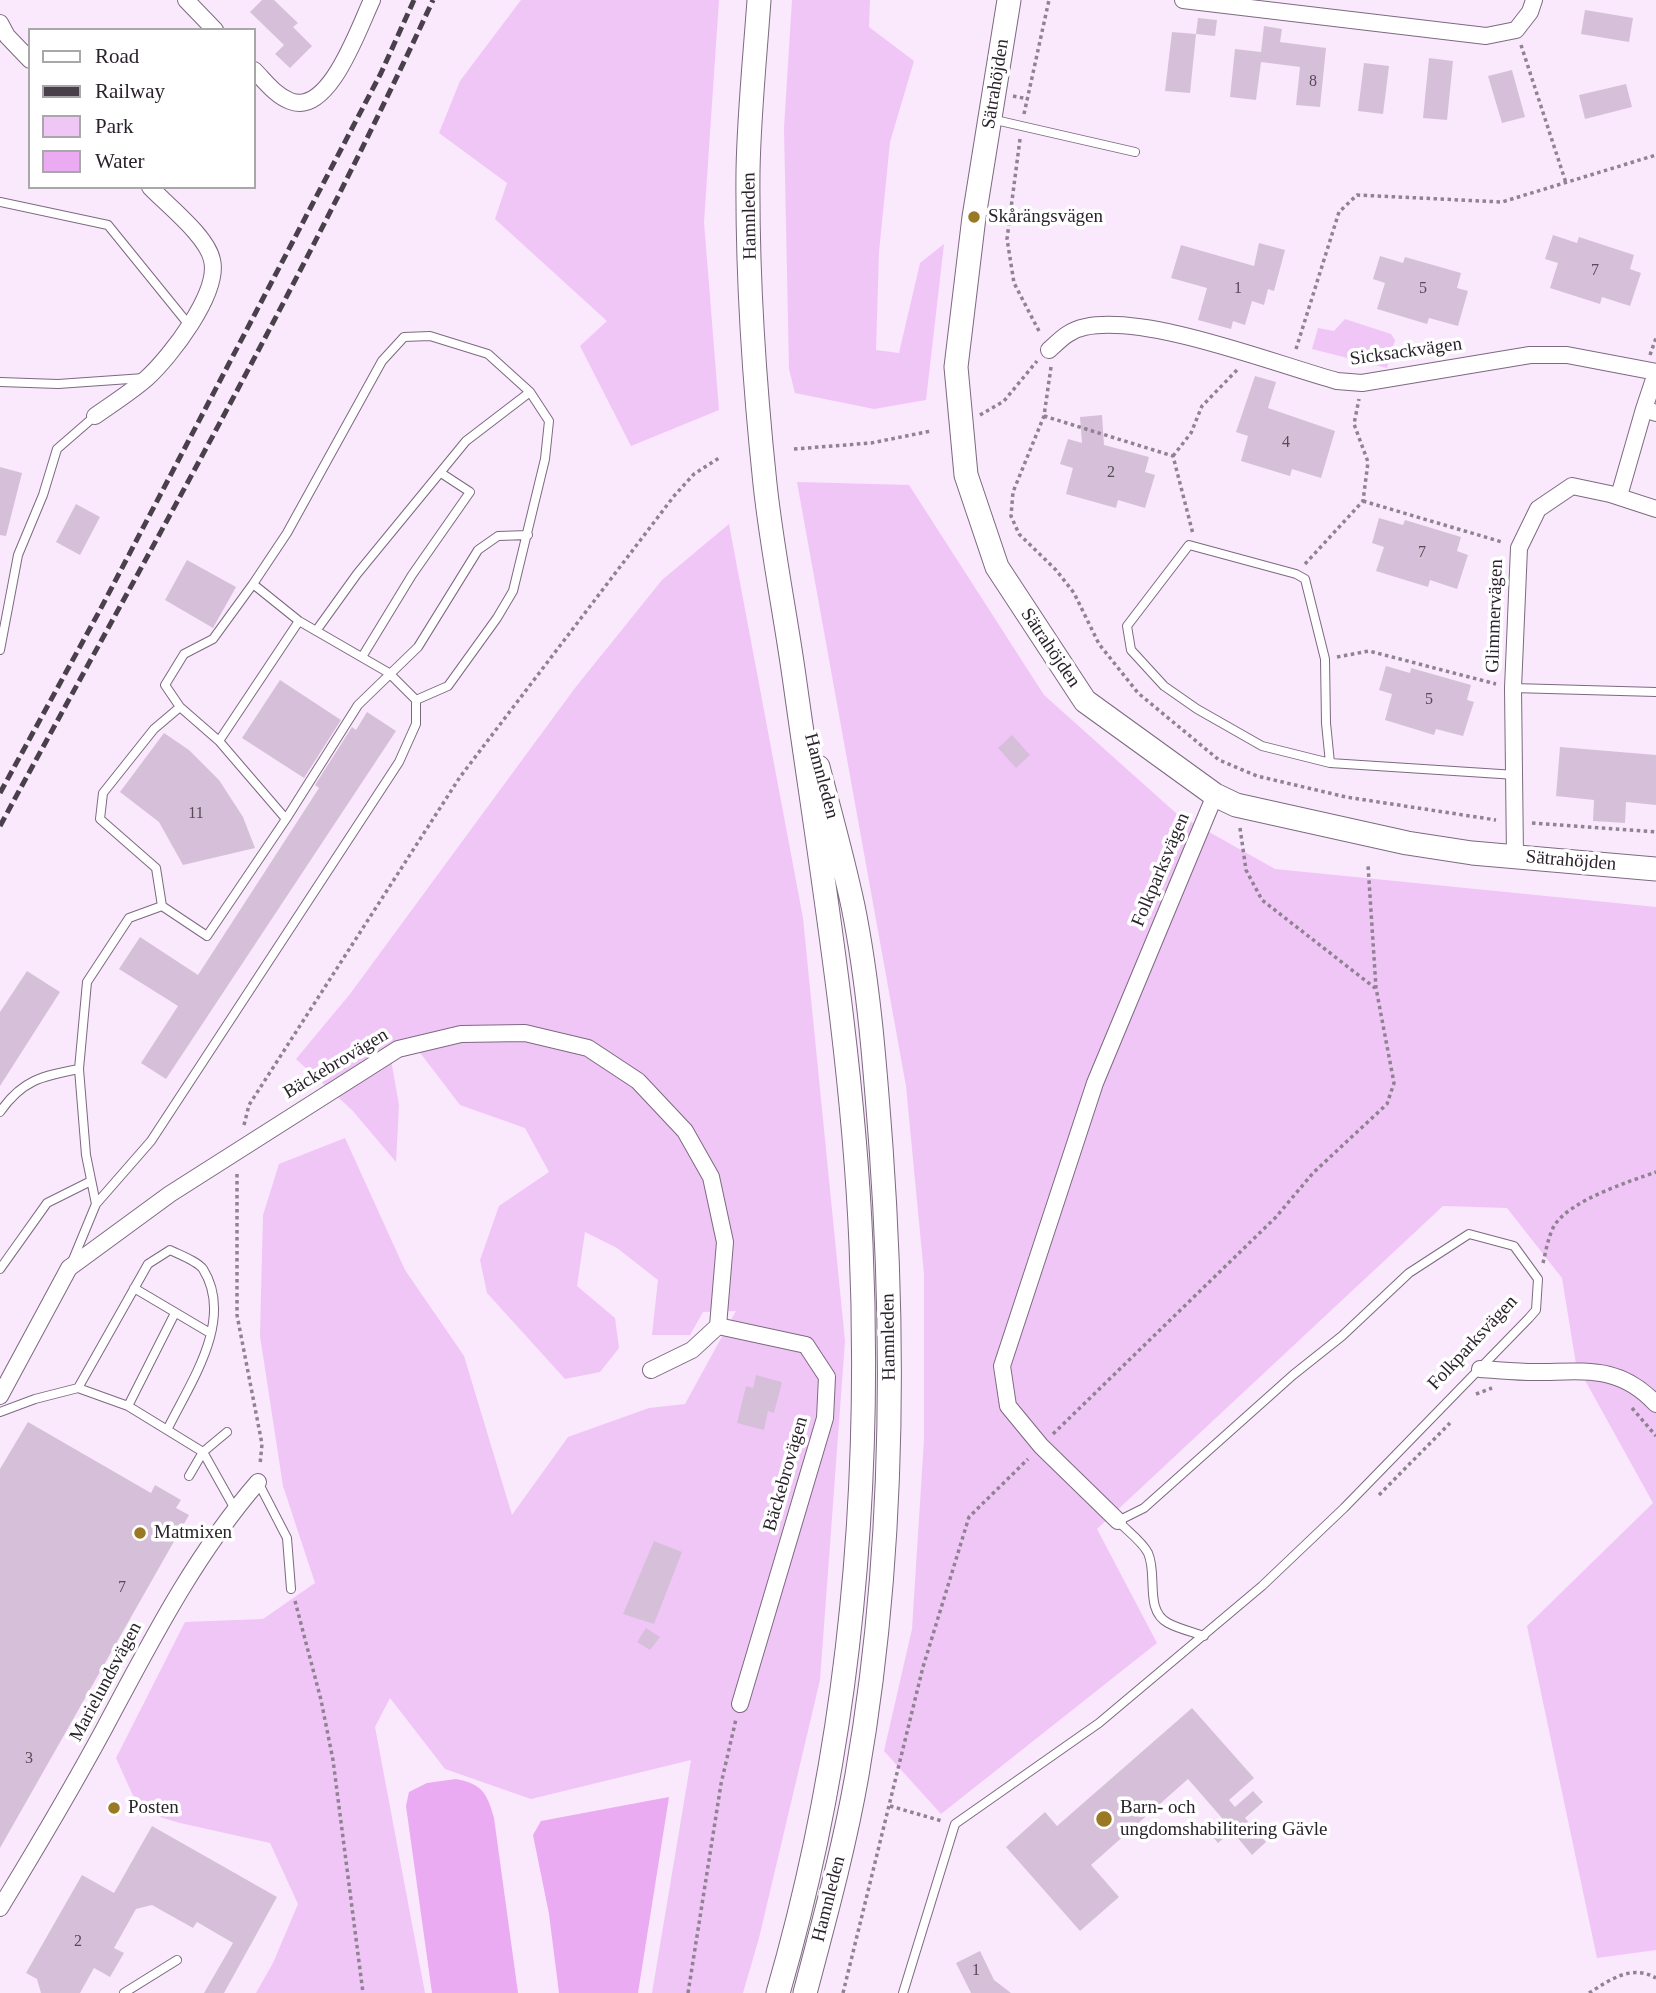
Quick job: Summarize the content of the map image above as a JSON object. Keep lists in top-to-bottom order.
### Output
{
  "streets": {
    "main road": ["Sätrahöjden", "Hamnleden"],
    "street": [
      "Sicksackvägen",
      "Glimmervägen",
      "Folkparksvägen",
      "Bäckebrovägen",
      "Marielundsvägen"
    ]
  },
  "crossings": [
    ["Sätrahöjden", "Glimmervägen"],
    ["Sätrahöjden", "Folkparksvägen"],
    ["Sicksackvägen", "Glimmervägen"]
  ],
  "places": [
    "Skårängsvägen",
    "Matmixen",
    "Posten",
    "Barn- och ungdomshabilitering Gävle"
  ],
  "house_numbers": [
    "8",
    "7",
    "1",
    "5",
    "4",
    "2",
    "7",
    "5",
    "11",
    "7",
    "3",
    "2",
    "1"
  ],
  "legend": [
    "Road",
    "Railway",
    "Park",
    "Water"
  ]
}
